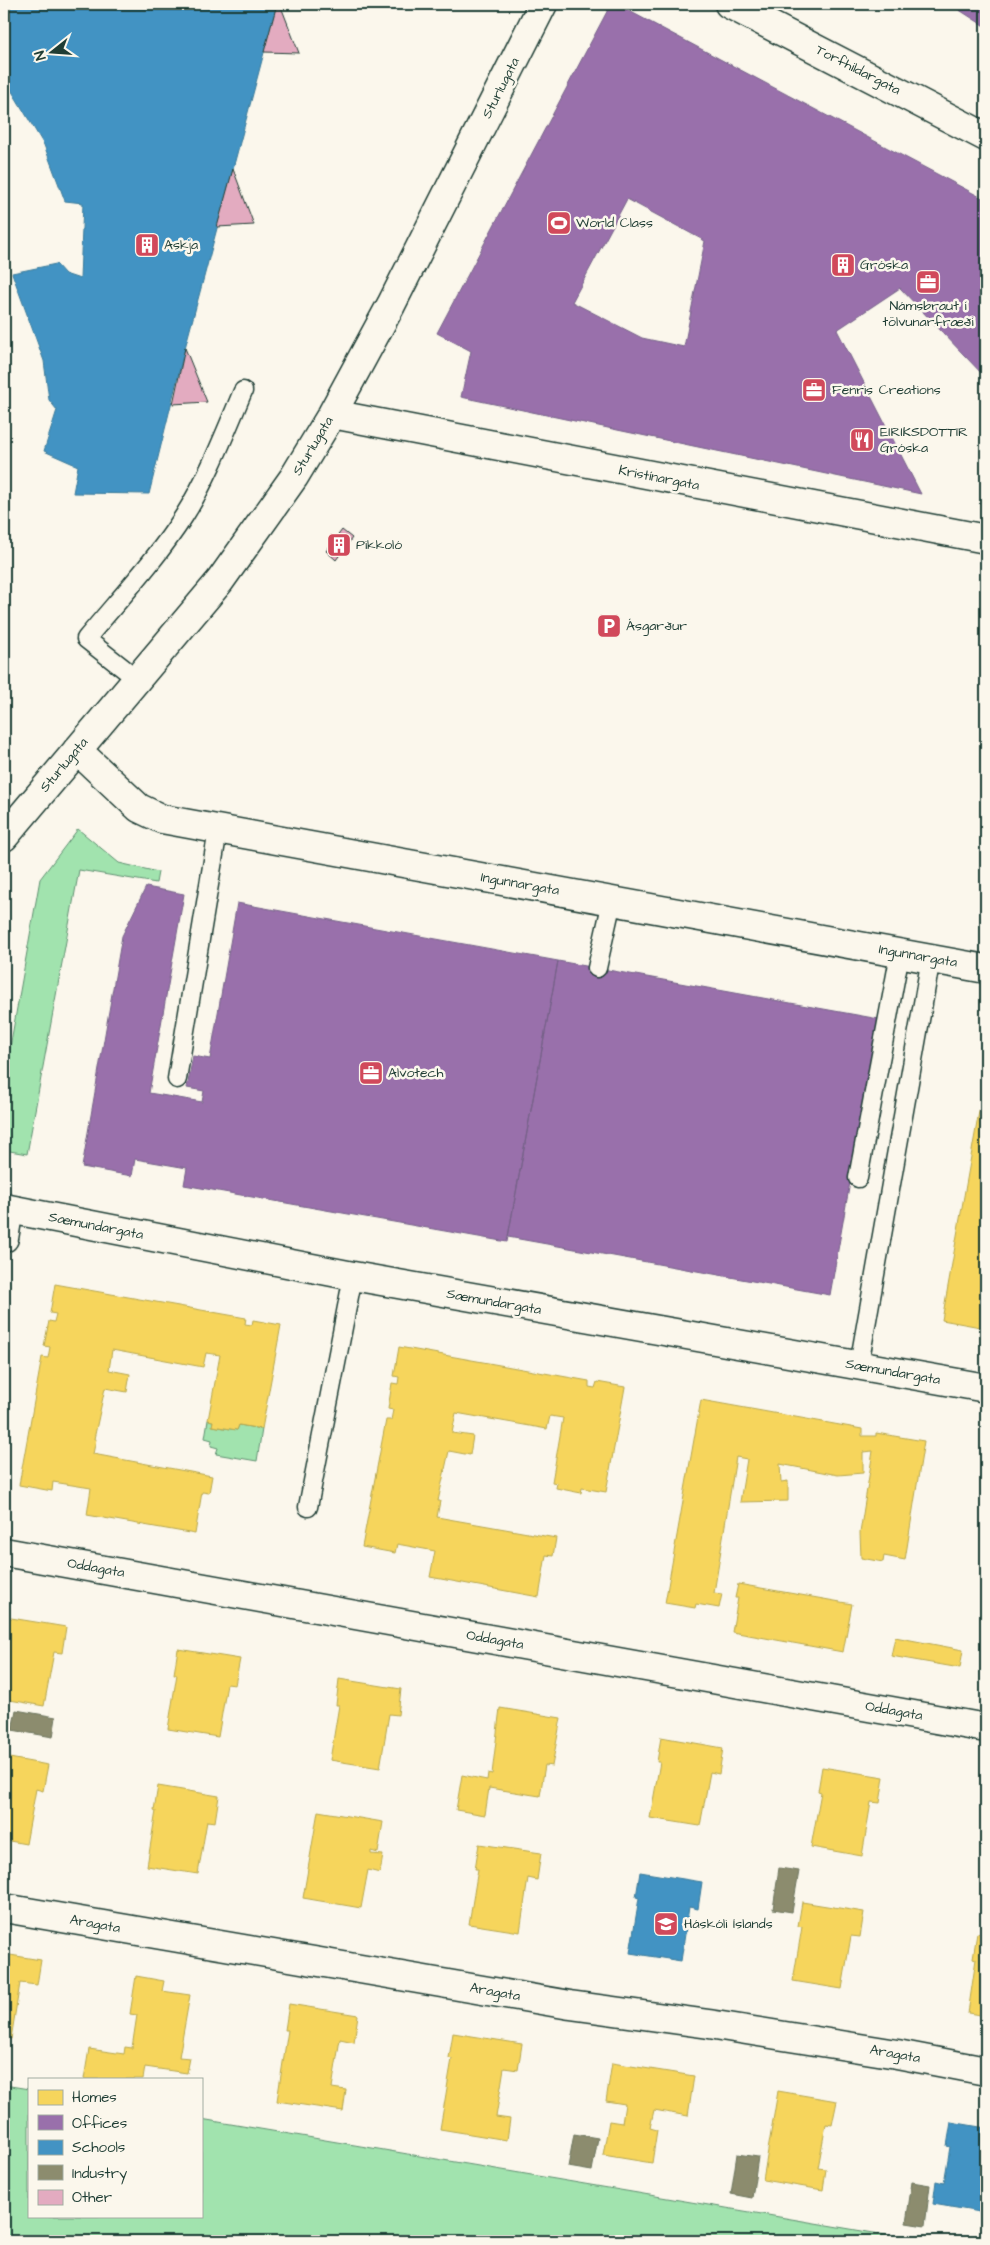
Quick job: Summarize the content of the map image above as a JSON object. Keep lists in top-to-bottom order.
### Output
{
  "streets": {
    "street": [
      "Torfhildargata",
      "Sturlugata",
      "Kristínargata",
      "Ingunnargata",
      "Sæmundargata",
      "Oddagata",
      "Aragata"
    ]
  },
  "crossings": [
    ["Sturlugata", "Kristínargata"],
    ["Sturlugata", "Ingunnargata"]
  ],
  "places": {
    "sports": ["World Class"],
    "building": ["Askja", "Gróska", "Pikkoló"],
    "office": ["Námsbraut í tölvunarfræði", "Fenris Creations", "Alvotech"],
    "restaurant": ["EIRIKSDOTTIR Gróska"],
    "parking": ["Ásgarður"],
    "school or university": ["Háskóli Íslands"]
  },
  "legend": [
    "Homes",
    "Offices",
    "Schools",
    "Industry",
    "Other"
  ],
  "north": "left"
}
